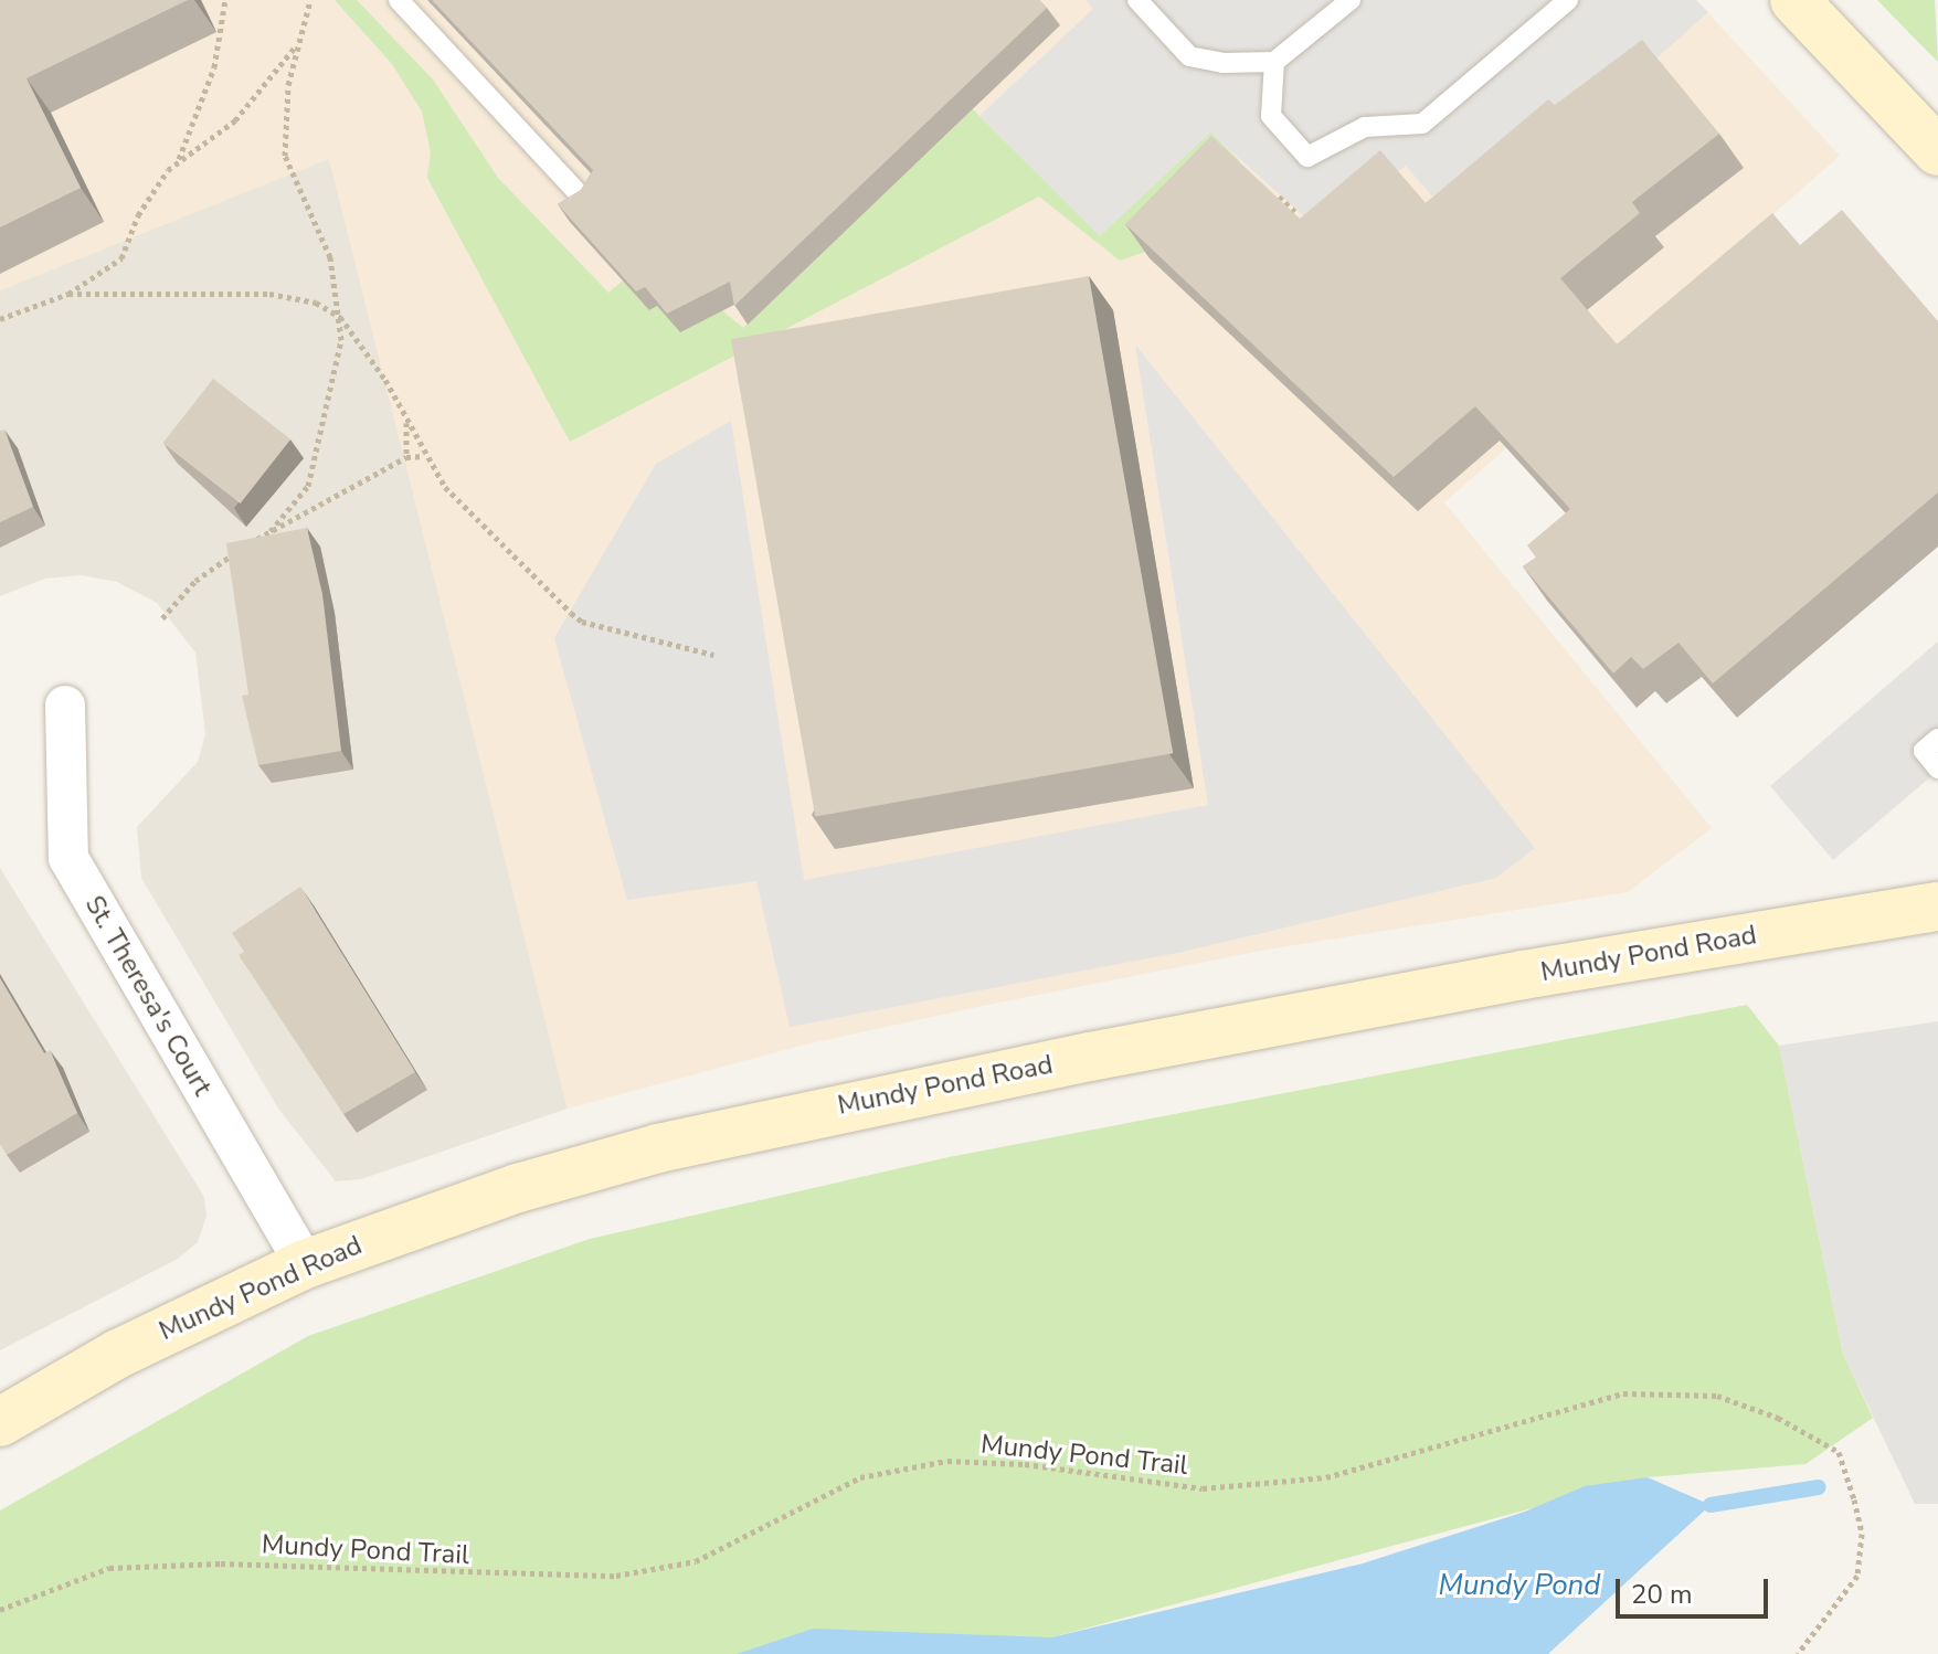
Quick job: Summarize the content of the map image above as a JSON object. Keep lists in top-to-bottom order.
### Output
{
  "streets": {
    "street": ["Mundy Pond Road", "St. Theresa's Court"],
    "path": ["Mundy Pond Trail"]
  },
  "crossings": [
    ["Mundy Pond Road", "St. Theresa's Court"]
  ],
  "water": ["Mundy Pond"],
  "scale_bar": "20 m"
}
